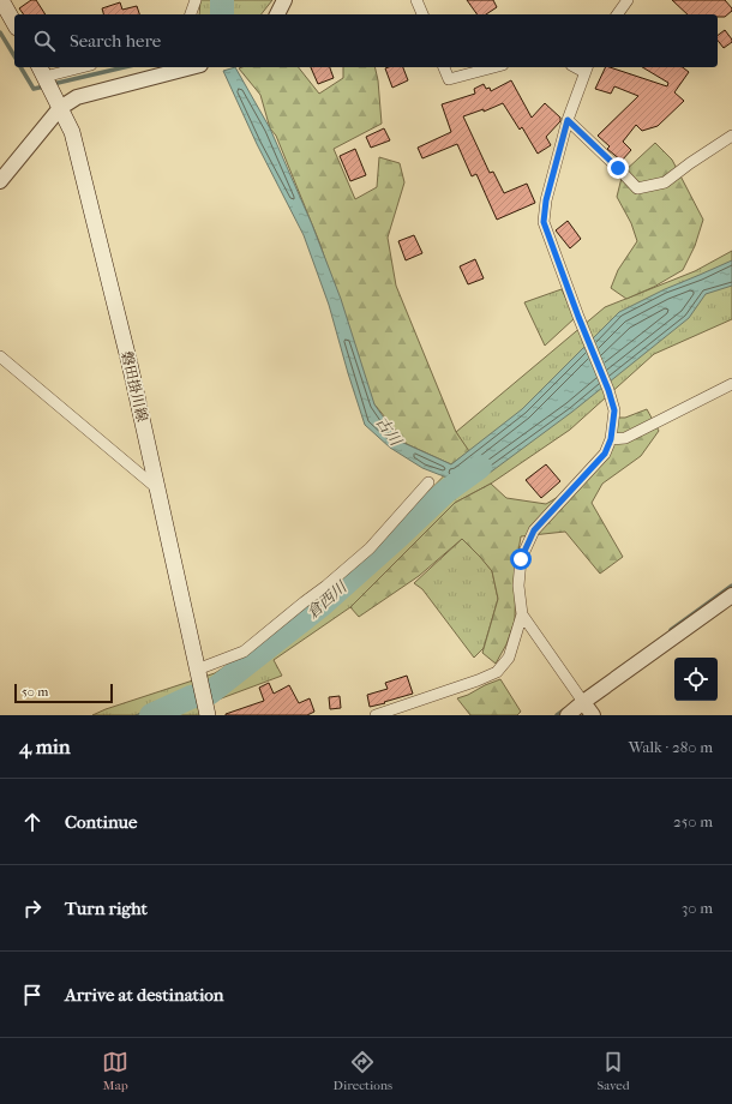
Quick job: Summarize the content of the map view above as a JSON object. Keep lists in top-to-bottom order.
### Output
{
  "streets": {
    "main road": ["磐田掛川線"]
  },
  "water": ["古川", "倉西川"],
  "scale_bar": "50 m",
  "page": {
    "search": "Search here",
    "scale": "50 m",
    "heading": ["4 min", "Walk · 280 m"],
    "list": [
      ["Continue", "250 m"],
      ["Turn right", "30 m"],
      "Arrive at destination"
    ],
    "nav": ["Map", "Directions", "Saved"]
  }
}
